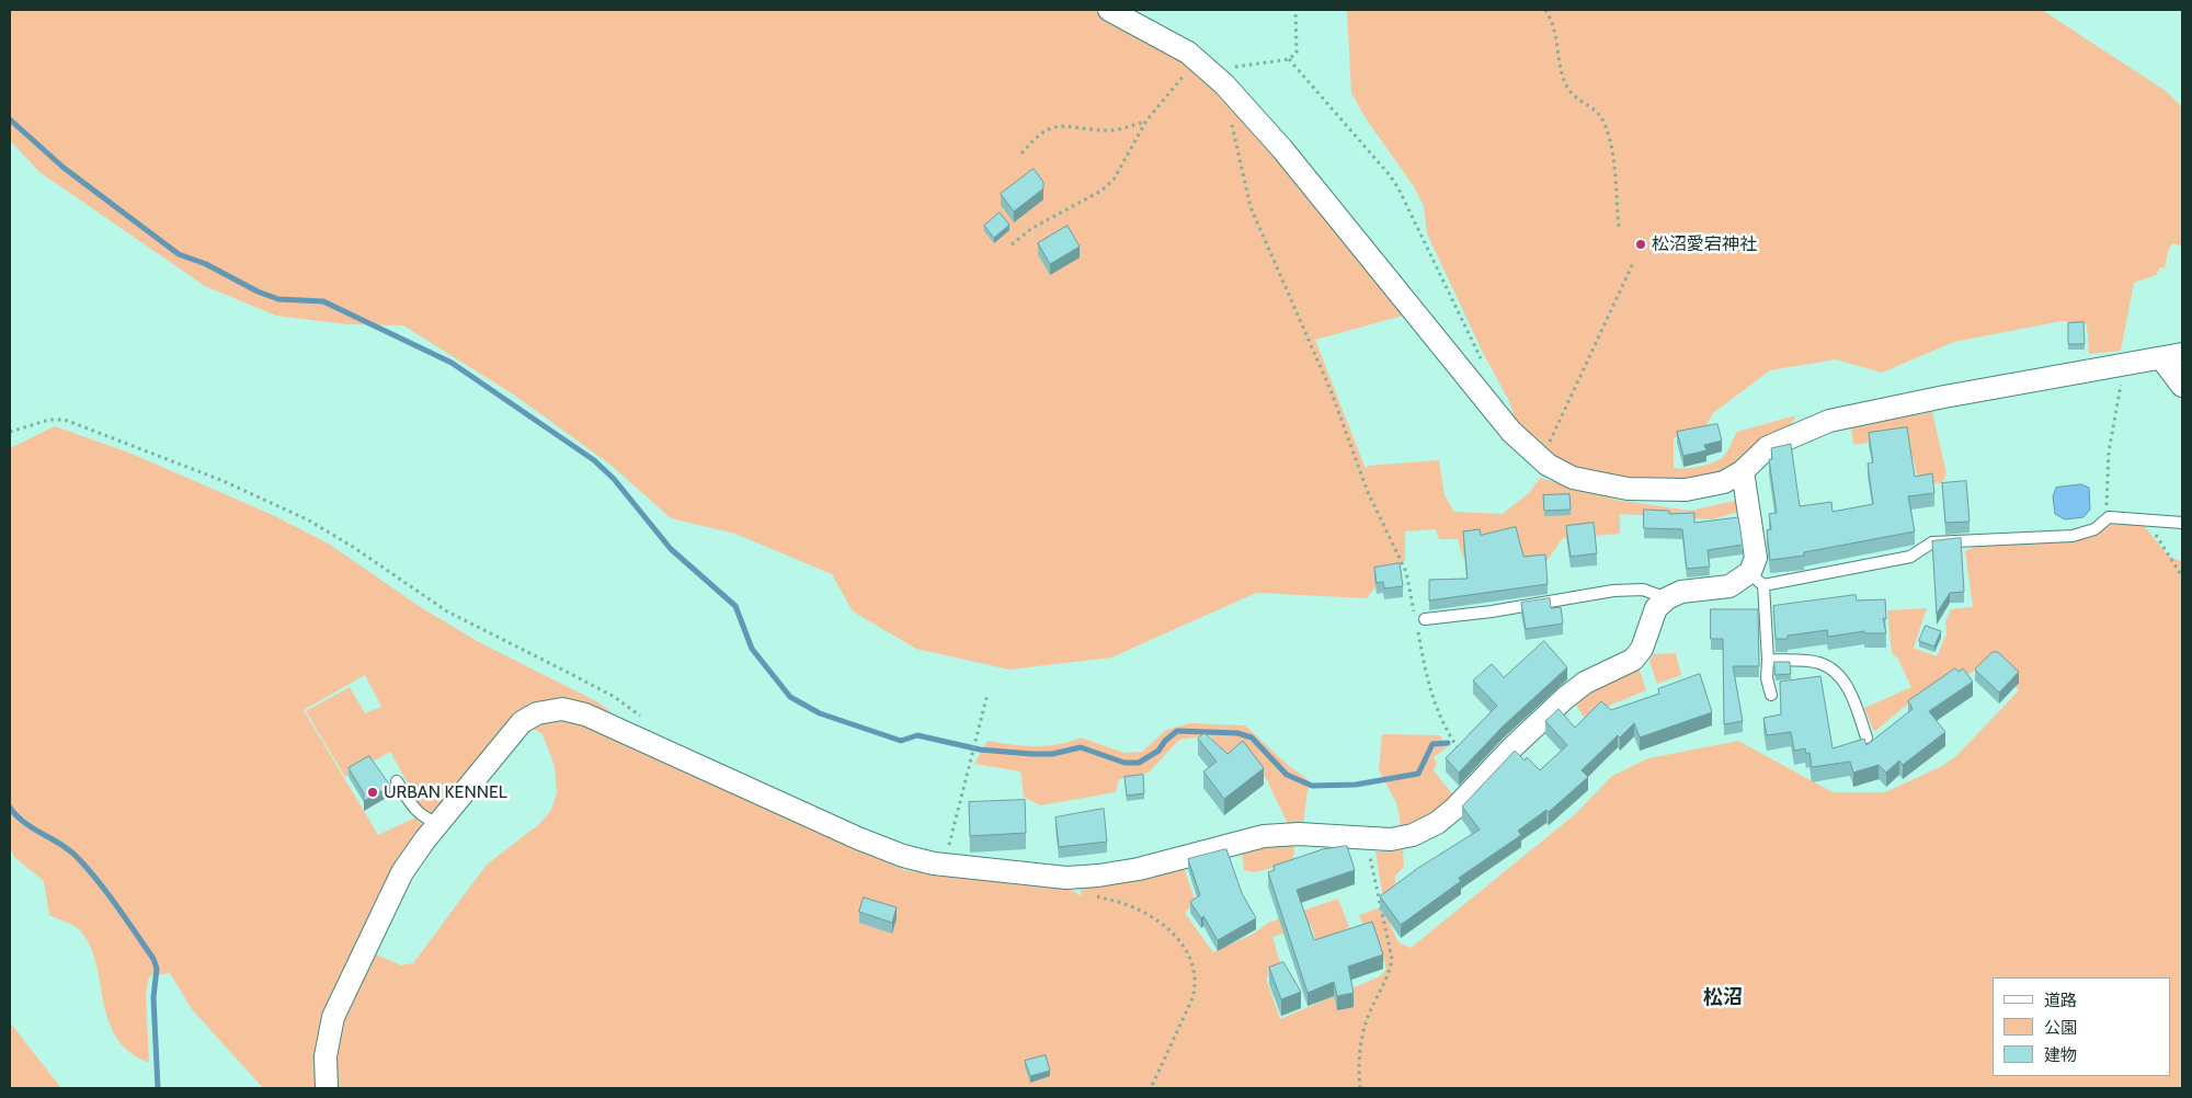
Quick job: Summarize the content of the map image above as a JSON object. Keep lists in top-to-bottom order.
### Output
{
  "districts": ["松沼"],
  "places": ["松沼愛宕神社", "URBAN KENNEL"],
  "legend": ["道路", "公園", "建物"]
}
